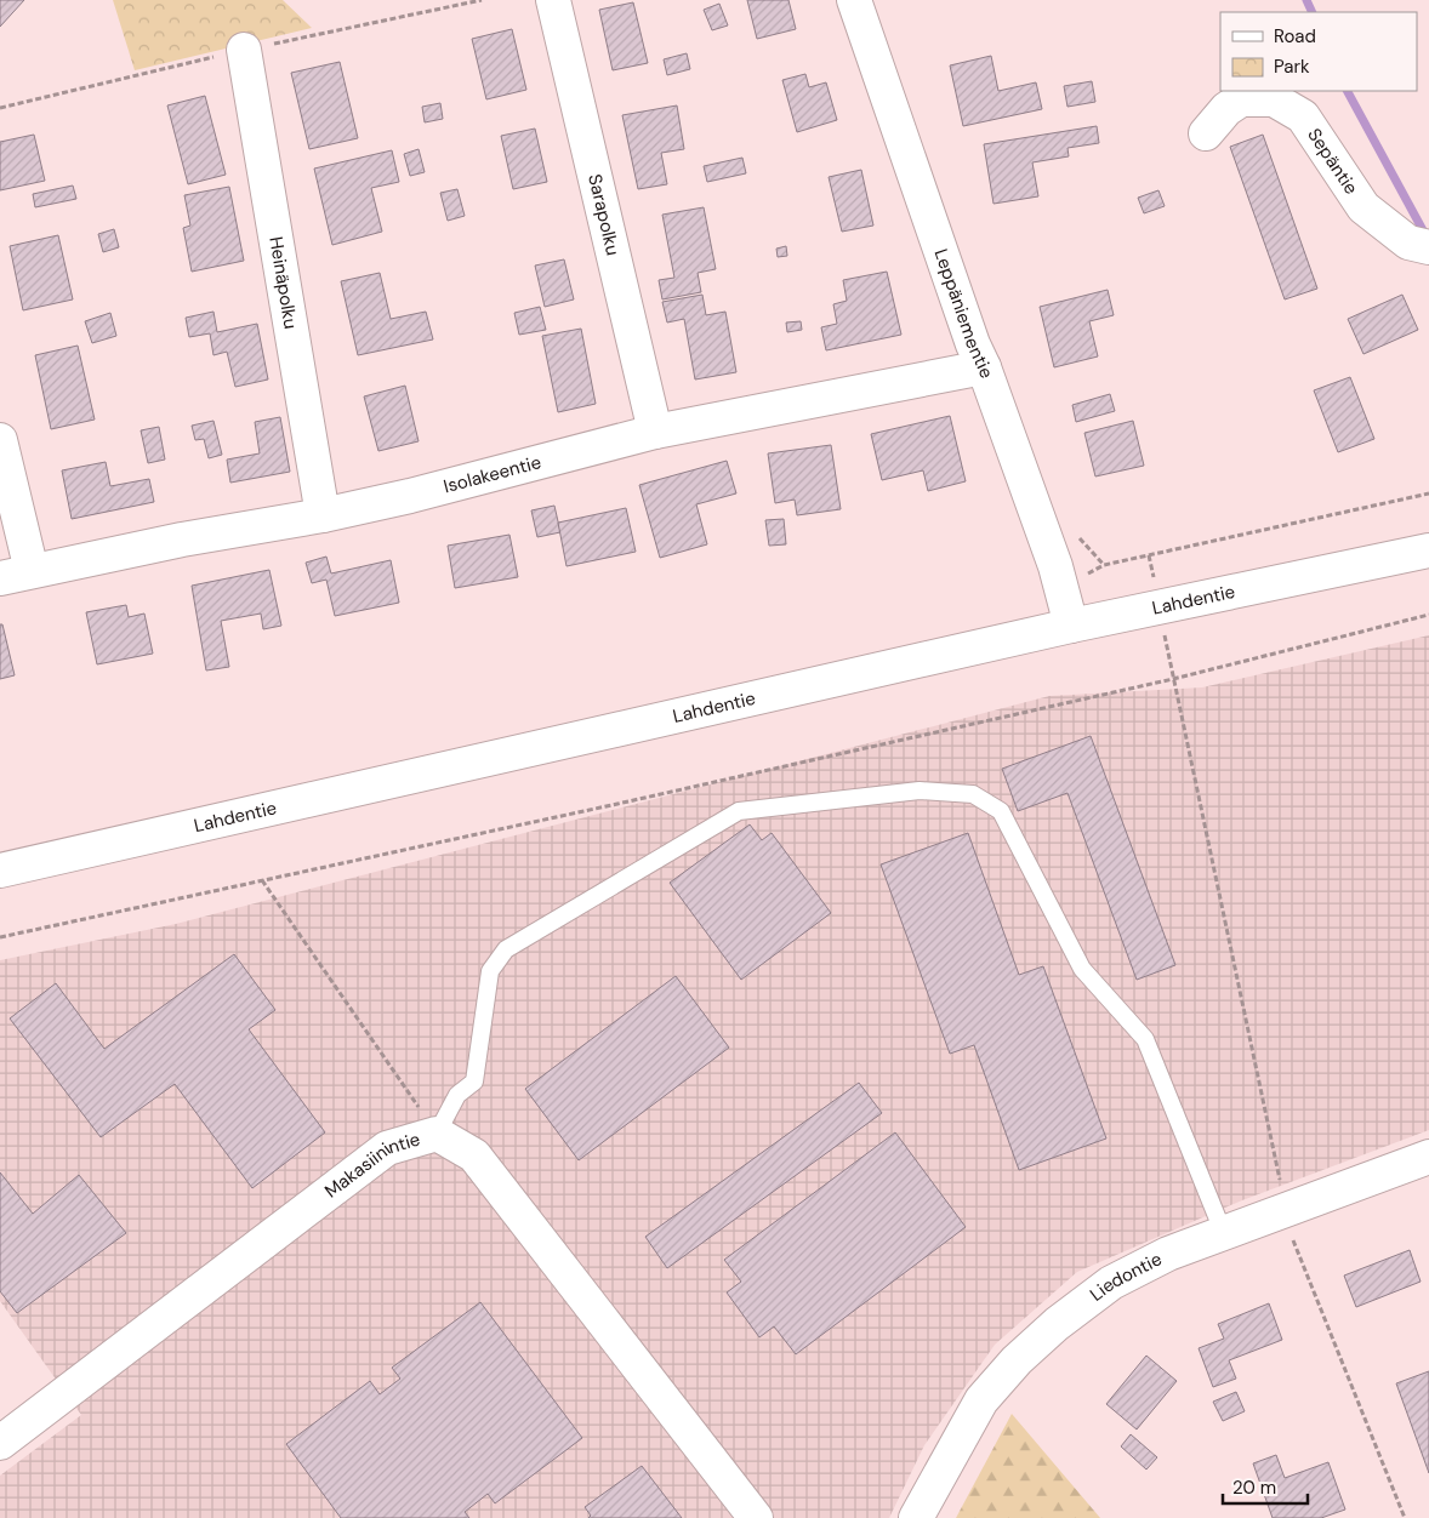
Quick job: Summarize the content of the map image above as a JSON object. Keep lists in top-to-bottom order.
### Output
{
  "streets": {
    "street": [
      "Sepäntie",
      "Sarapolku",
      "Heinäpolku",
      "Leppäniementie",
      "Isolakeentie",
      "Lahdentie",
      "Makasiinintie",
      "Liedontie"
    ]
  },
  "crossings": [
    ["Sarapolku", "Isolakeentie"],
    ["Heinäpolku", "Isolakeentie"],
    ["Leppäniementie", "Isolakeentie"],
    ["Leppäniementie", "Lahdentie"]
  ],
  "legend": ["Road", "Park"],
  "scale_bar": "20 m"
}
